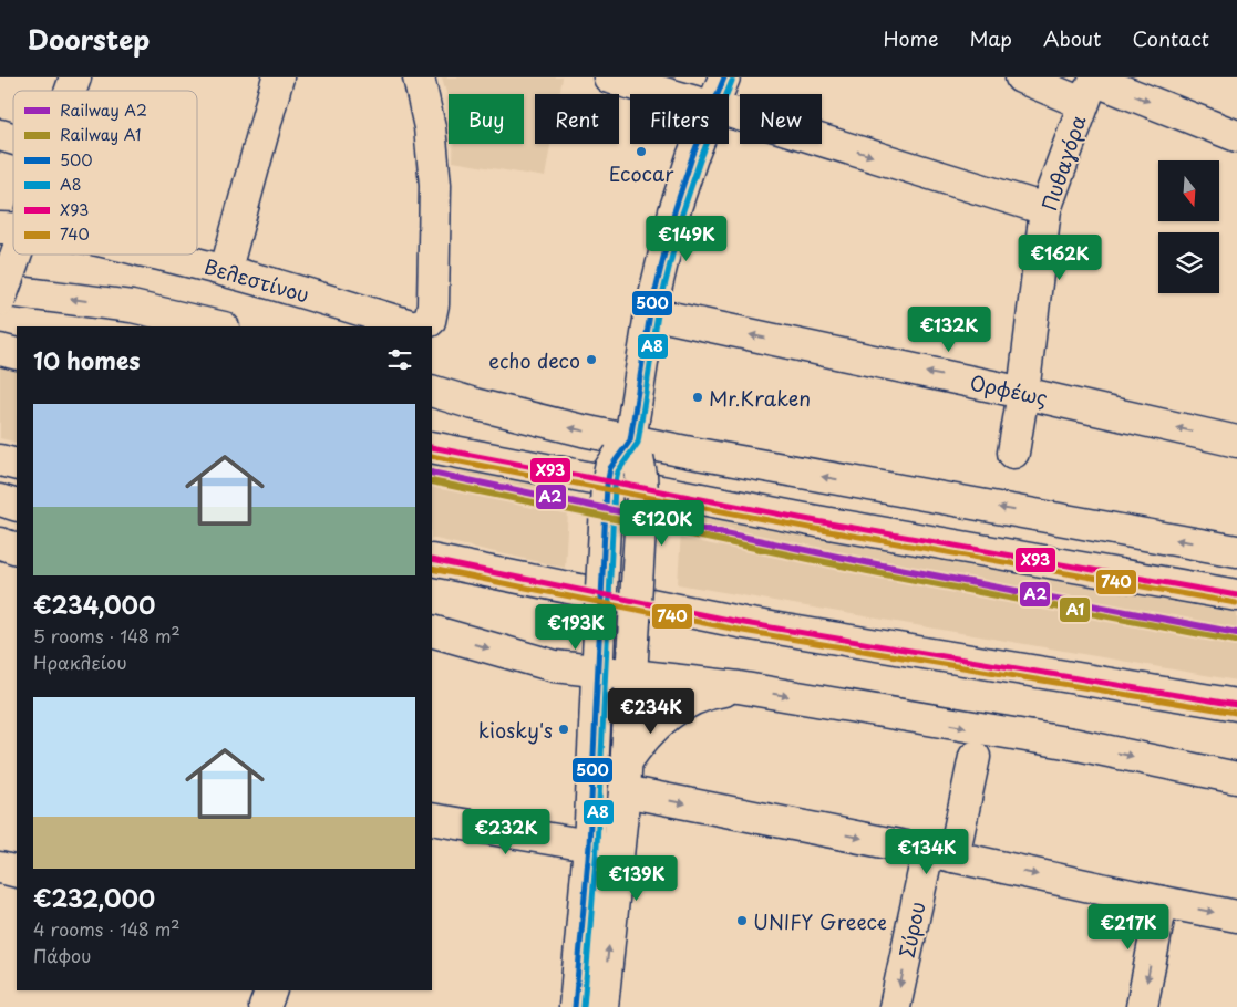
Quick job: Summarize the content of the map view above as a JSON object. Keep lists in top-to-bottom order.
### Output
{
  "streets": {
    "main road": [
      "Πυθαγόρα",
      "Βελεστίνου",
      "Ορφέως",
      "Σύρου"
    ]
  },
  "crossings": [
    ["Πυθαγόρα", "Ορφέως"]
  ],
  "places": [
    "Ecocar",
    "echo deco",
    "Mr.Kraken",
    "kiosky's",
    "UNIFY Greece"
  ],
  "lines": [
    "transit line 500",
    "transit line A8",
    "transit line X93",
    "transit line 740",
    "rail line A2",
    "rail line A1"
  ],
  "legend": [
    "Railway A2",
    "Railway A1",
    "500",
    "A8",
    "X93",
    "740"
  ],
  "north": "bottom",
  "page": {
    "header": "Doorstep",
    "nav": [
      "Home",
      "Map",
      "About",
      "Contact"
    ],
    "chip": [
      "Buy",
      "Rent",
      "Filters",
      "New"
    ],
    "price": [
      "€149K",
      "€162K",
      "€132K",
      "€120K",
      "€193K",
      "€234K",
      "€232K",
      "€134K",
      "€139K",
      "€217K"
    ],
    "heading": "10 homes",
    "list": [
      {
        "name": "€234,000",
        "note": "5 rooms · 148 m² · Ηρακλείου"
      },
      {
        "name": "€232,000",
        "note": "4 rooms · 148 m² · Πάφου"
      }
    ]
  }
}
